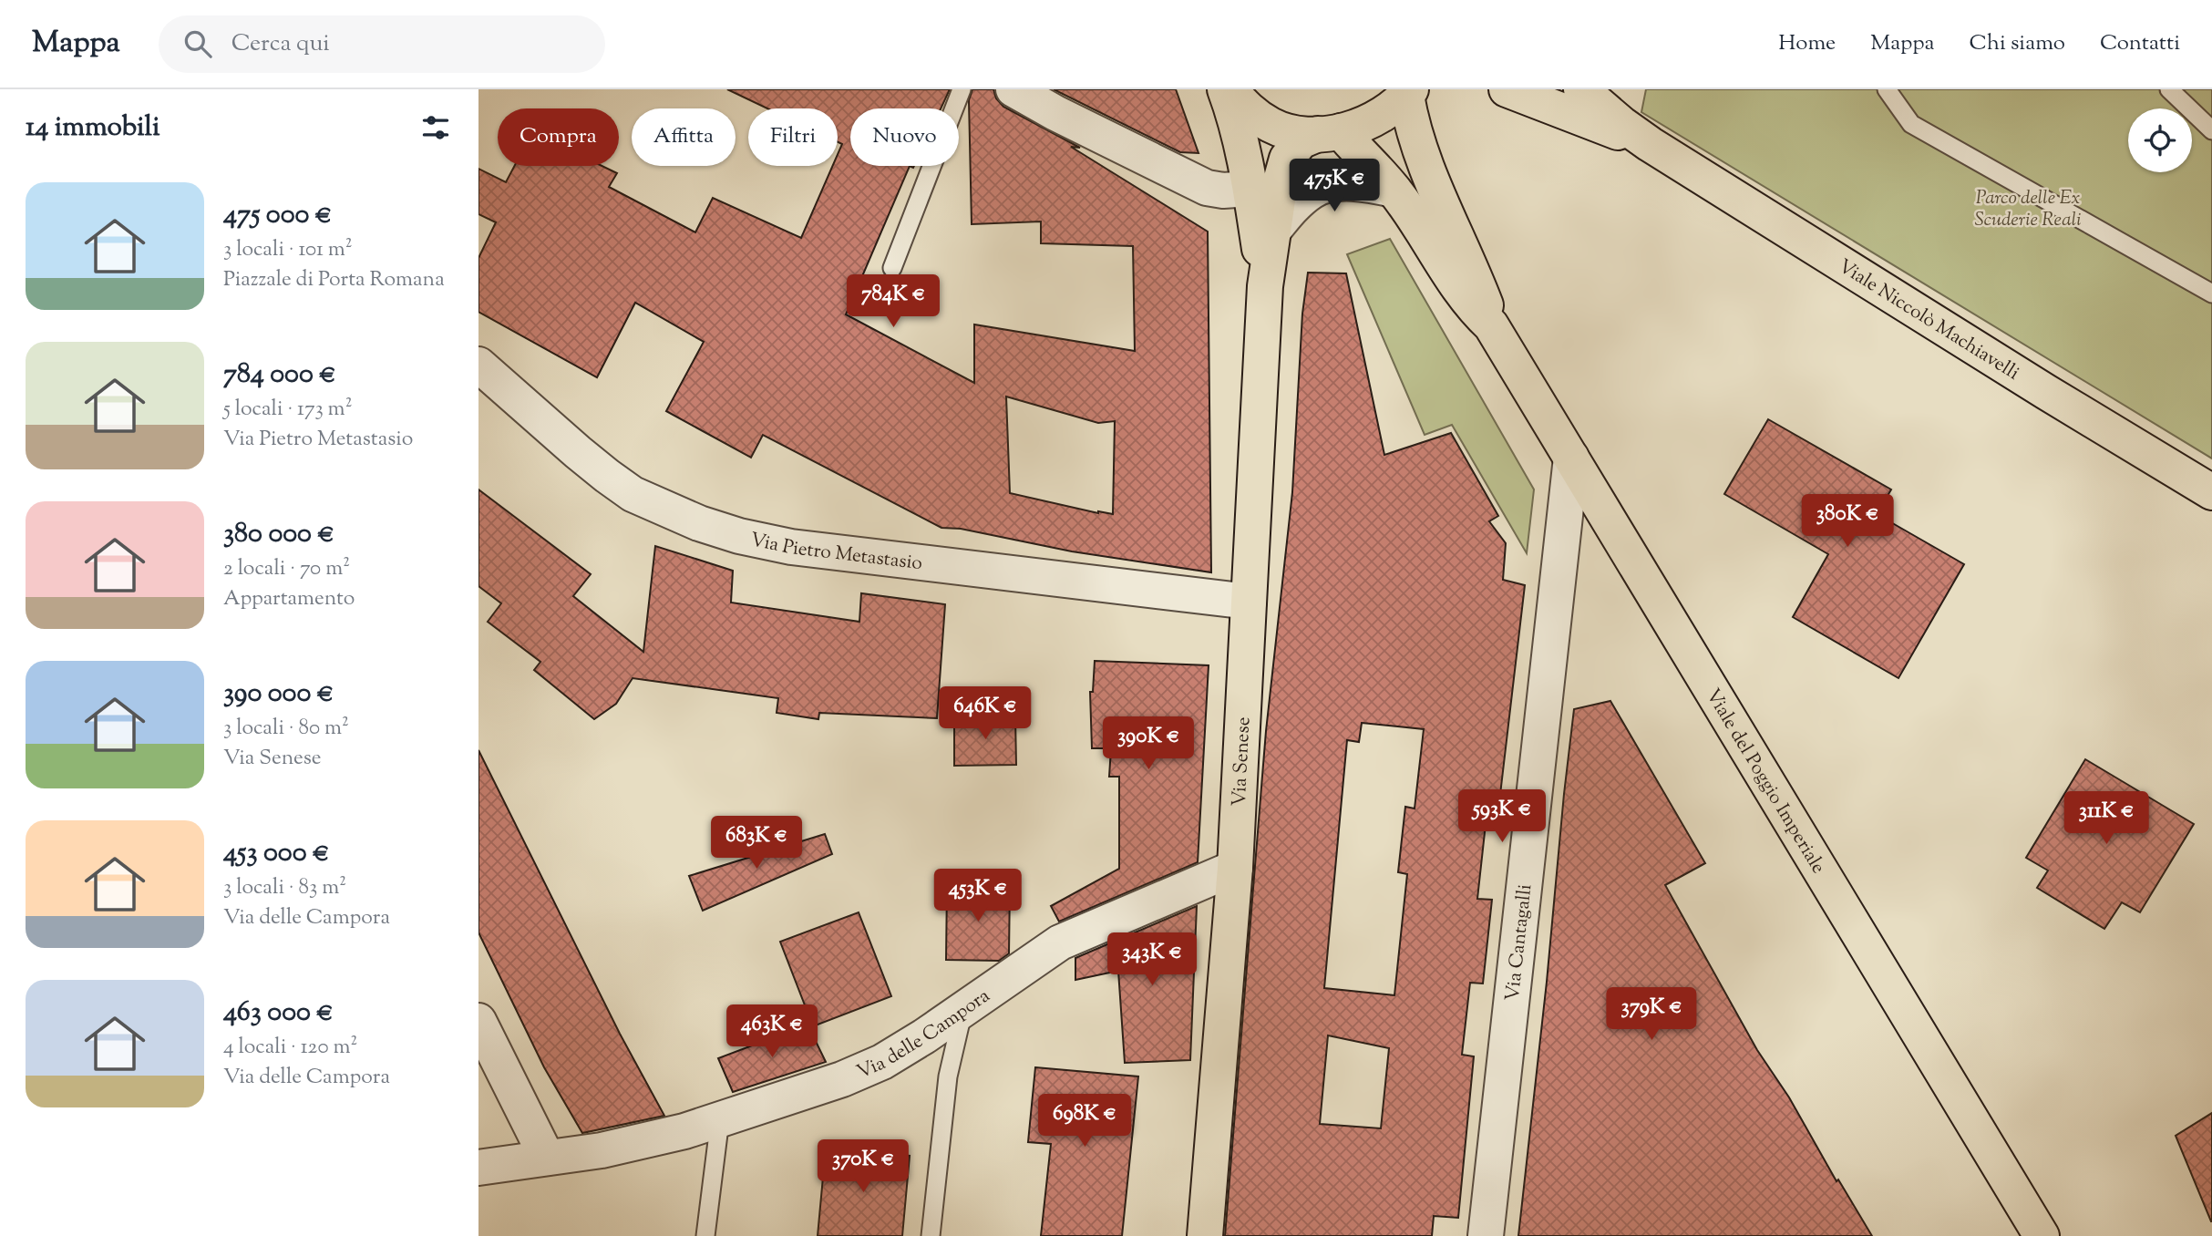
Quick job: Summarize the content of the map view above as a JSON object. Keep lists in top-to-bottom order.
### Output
{
  "streets": {
    "main road": ["Viale Niccolò Machiavelli", "Via Senese", "Viale del Poggio Imperiale"],
    "street": ["Via Pietro Metastasio", "Via Cantagalli", "Via delle Campora"]
  },
  "crossings": [
    ["Via Pietro Metastasio", "Via Senese"],
    ["Via Senese", "Viale del Poggio Imperiale"],
    ["Via Senese", "Via delle Campora"],
    ["Viale del Poggio Imperiale", "Via Cantagalli"]
  ],
  "parks": ["Parco delle Ex Scuderie Reali"],
  "page": {
    "header": "Mappa",
    "search": "Cerca qui",
    "nav": [
      "Home",
      "Mappa",
      "Chi siamo",
      "Contatti"
    ],
    "heading": "14 immobili",
    "chip": [
      "Compra",
      "Affitta",
      "Filtri",
      "Nuovo"
    ],
    "price": [
      "475K €",
      "784K €",
      "380K €",
      "646K €",
      "390K €",
      "593K €",
      "311K €",
      "683K €",
      "453K €",
      "343K €",
      "379K €",
      "463K €",
      "698K €",
      "370K €"
    ],
    "list": [
      {
        "name": "475 000 €",
        "note": "3 locali · 101 m² · Piazzale di Porta Romana"
      },
      {
        "name": "784 000 €",
        "note": "5 locali · 173 m² · Via Pietro Metastasio"
      },
      {
        "name": "380 000 €",
        "note": "2 locali · 70 m² · Appartamento"
      },
      {
        "name": "390 000 €",
        "note": "3 locali · 80 m² · Via Senese"
      },
      {
        "name": "453 000 €",
        "note": "3 locali · 83 m² · Via delle Campora"
      },
      {
        "name": "463 000 €",
        "note": "4 locali · 120 m² · Via delle Campora"
      }
    ]
  }
}
